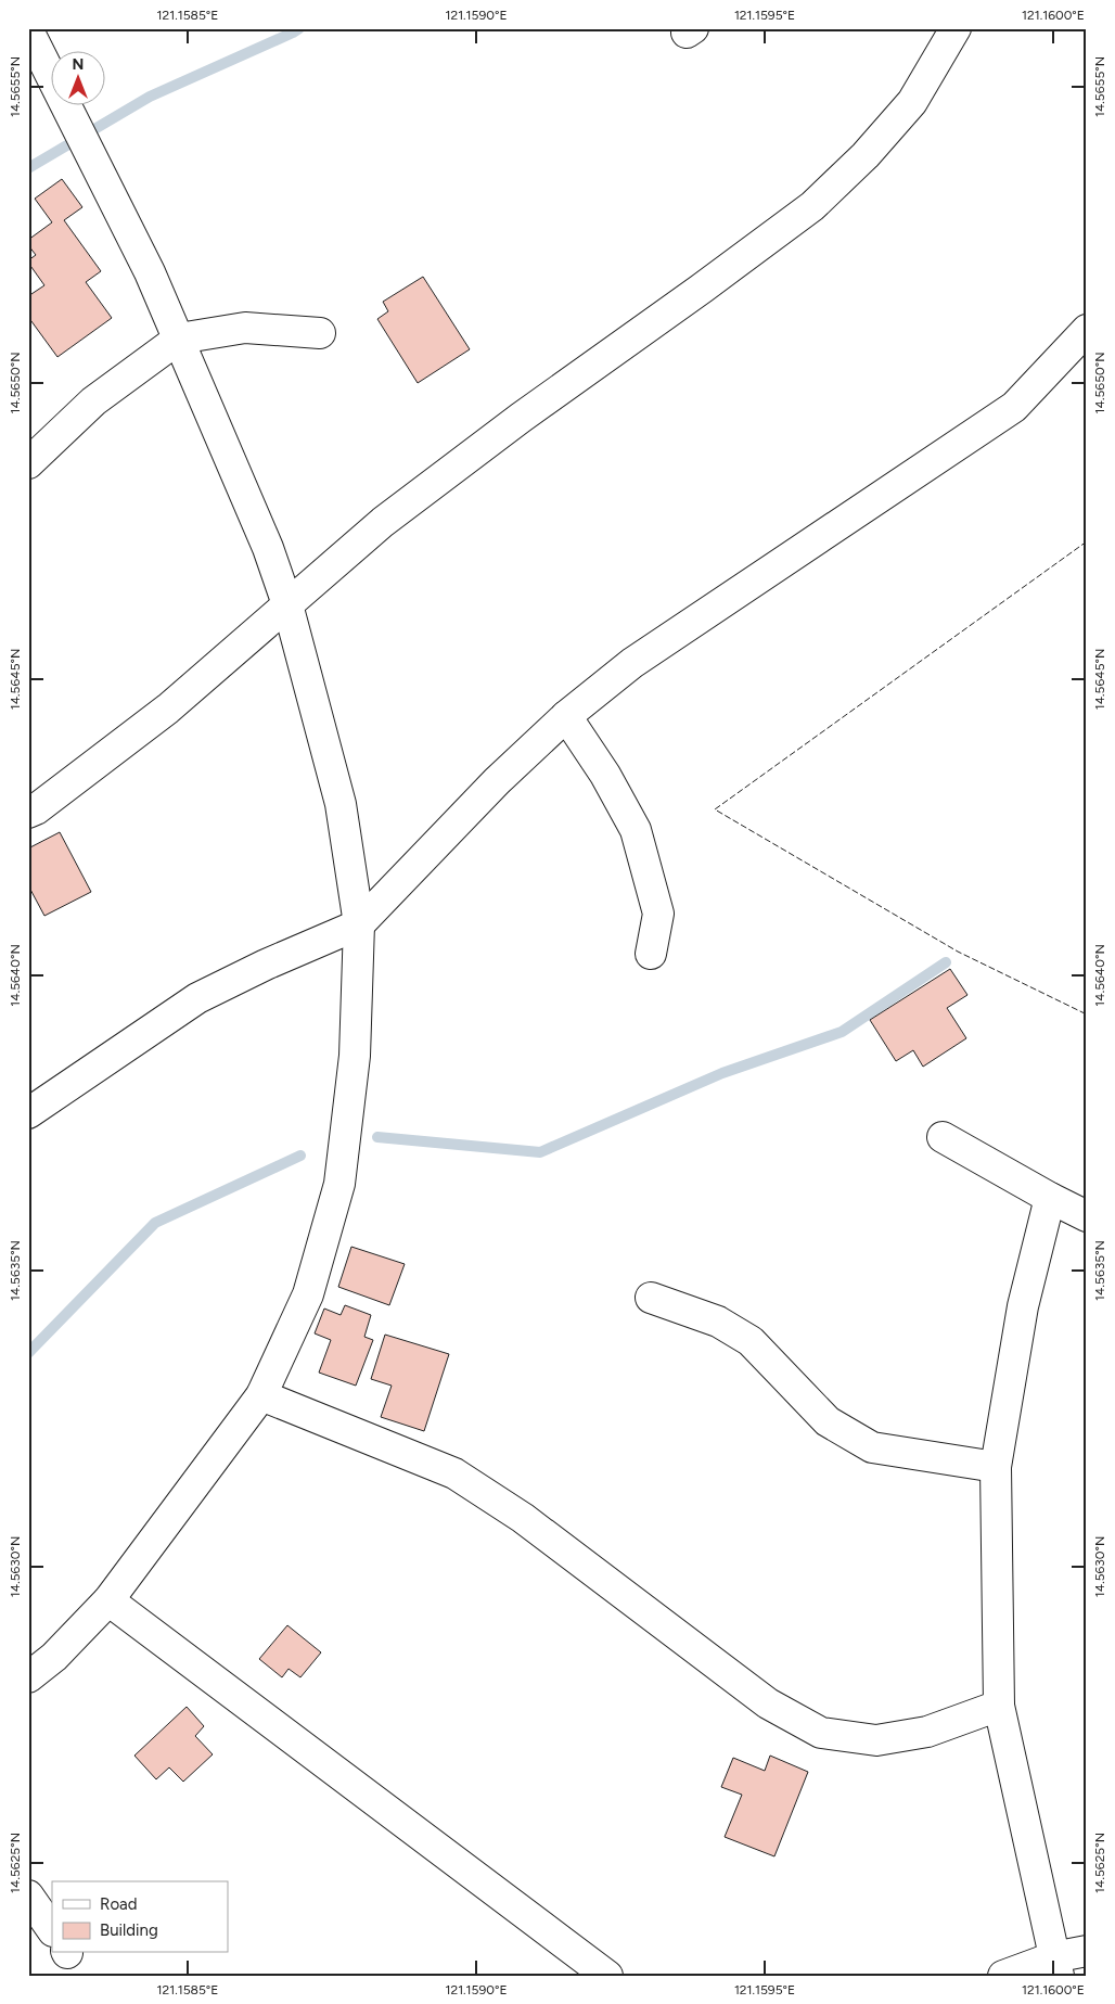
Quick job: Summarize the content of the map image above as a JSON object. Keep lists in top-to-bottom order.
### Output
{
  "legend": ["Road", "Building"],
  "north": "top",
  "coordinates": [
    "121.1585°E",
    "121.1590°E",
    "121.1595°E",
    "121.1600°E",
    "14.5655°N",
    "14.5650°N",
    "14.5645°N",
    "14.5640°N",
    "14.5635°N",
    "14.5630°N",
    "14.5625°N"
  ]
}
